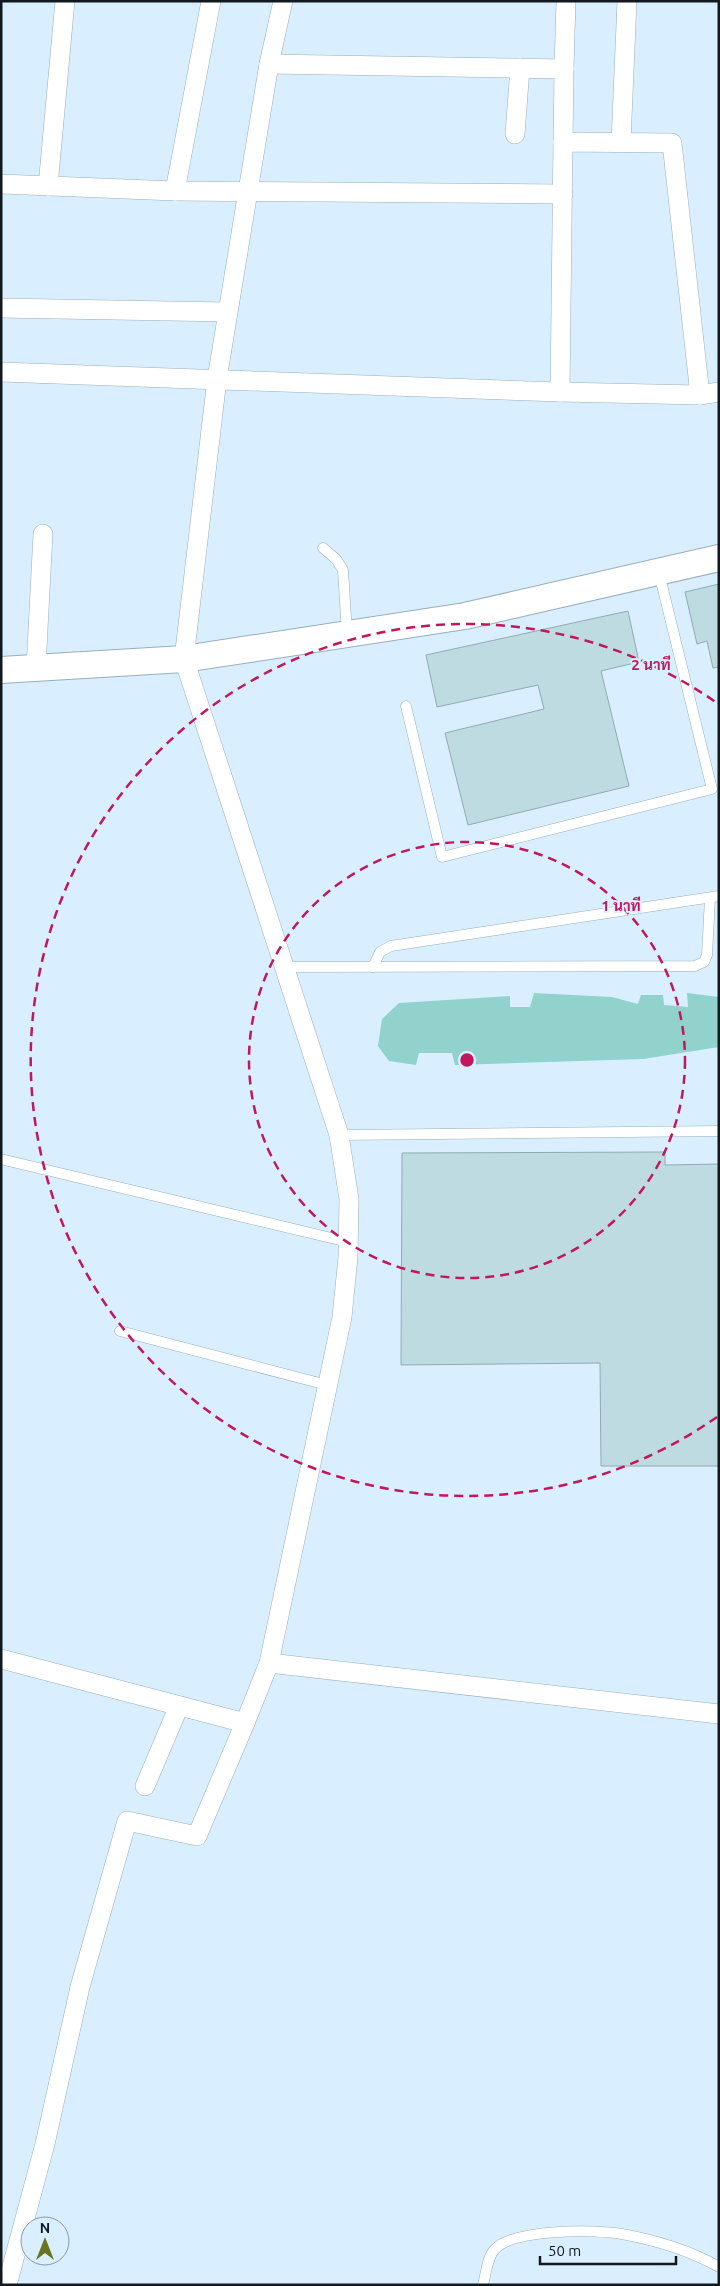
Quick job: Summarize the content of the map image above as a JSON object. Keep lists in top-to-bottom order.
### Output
{
  "scale_bar": "50 m",
  "north": "top",
  "rings": ["2 นาที", "1 นาที"]
}
